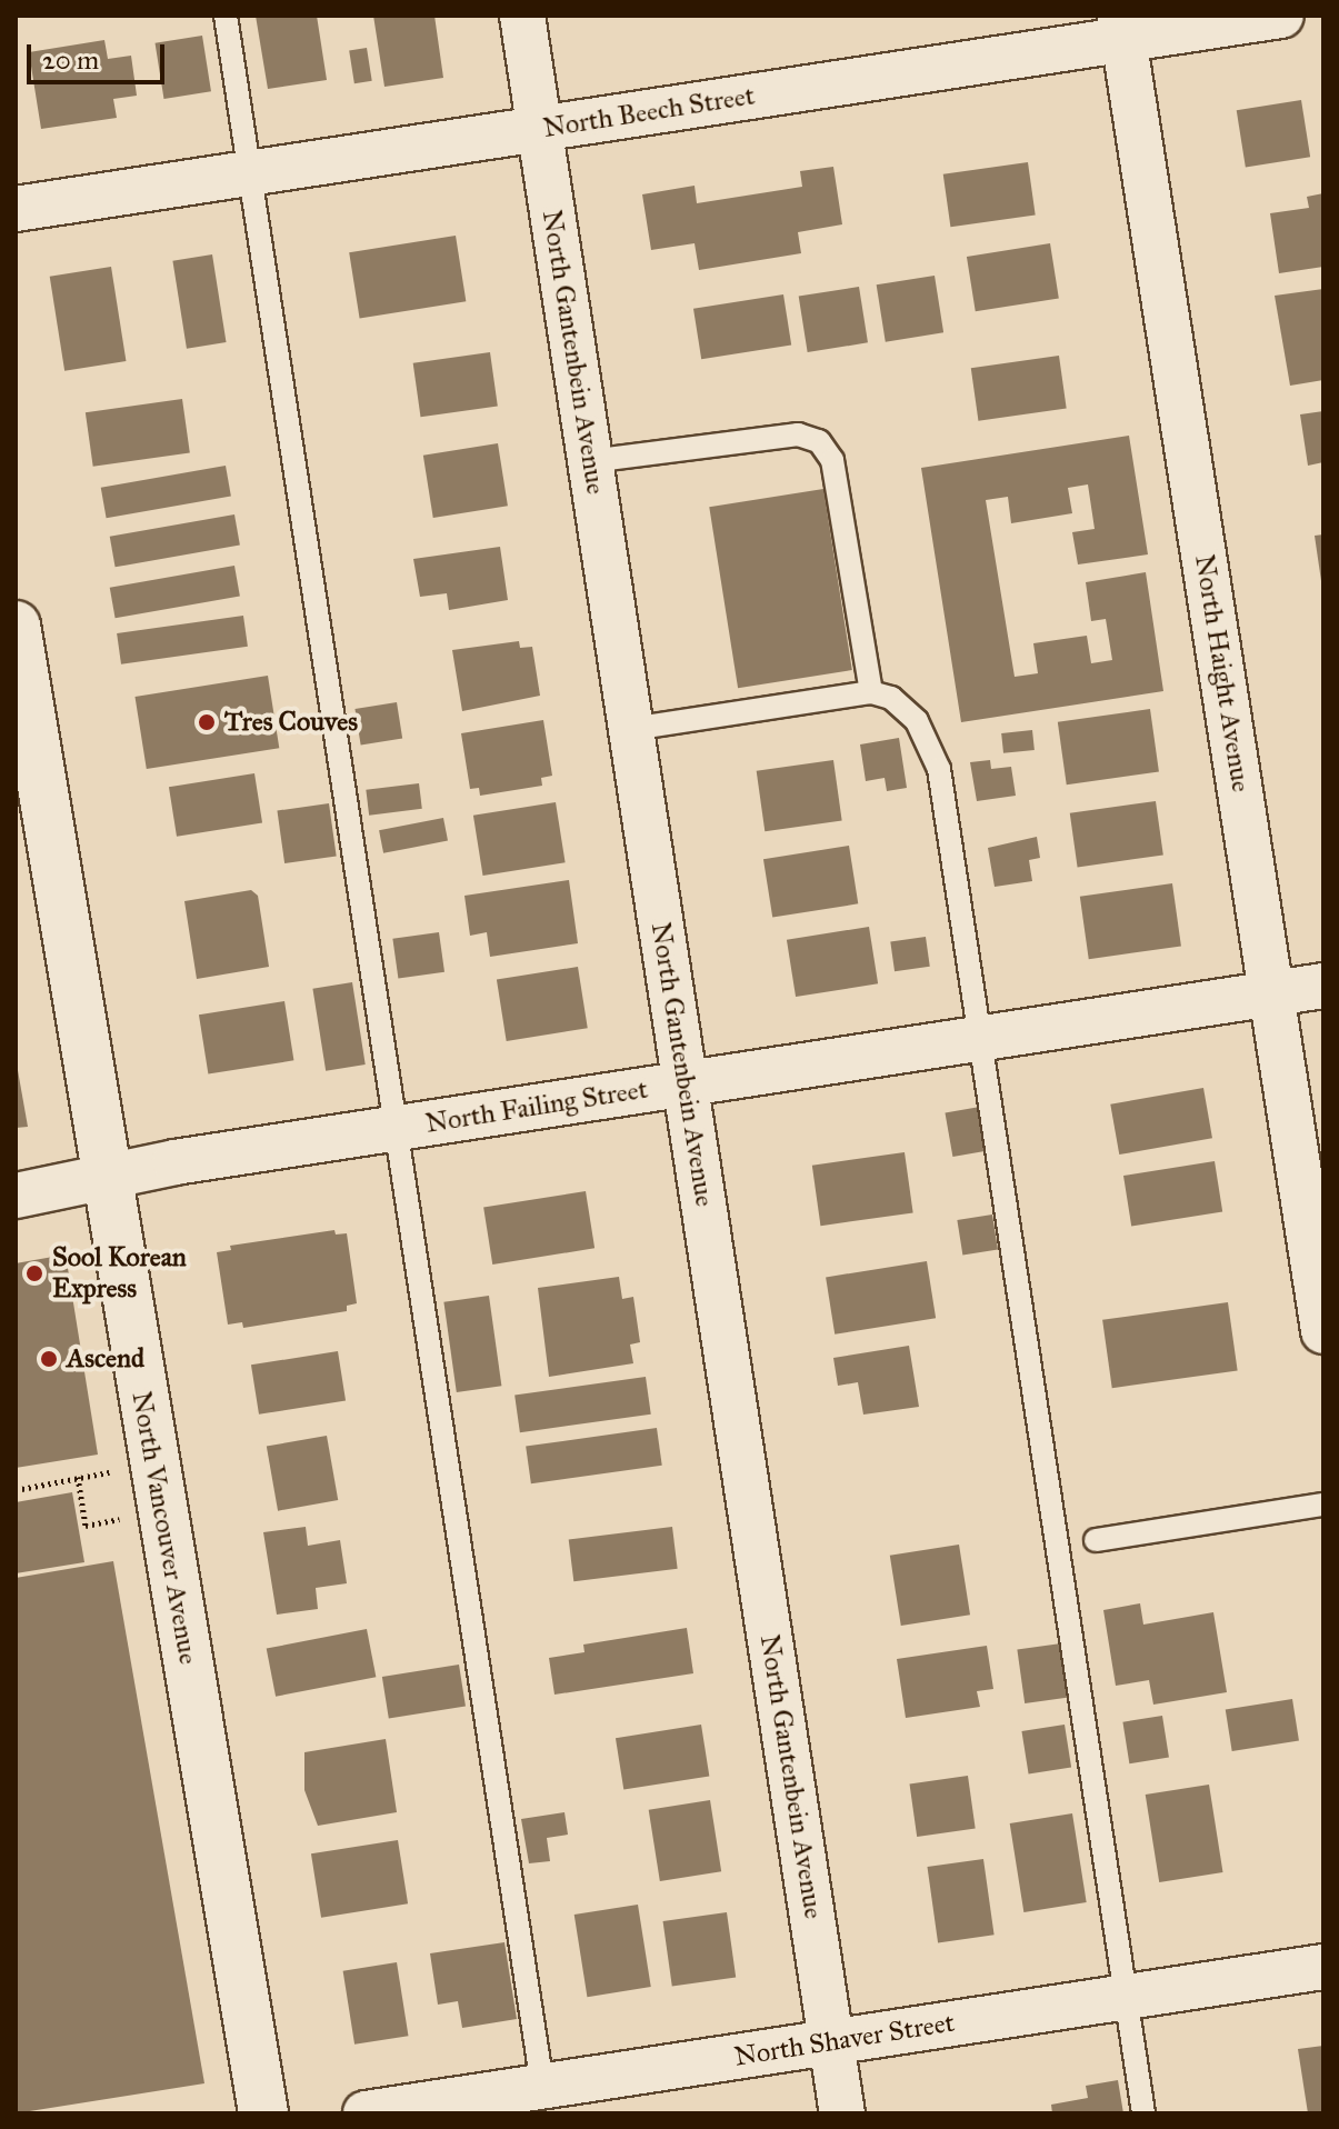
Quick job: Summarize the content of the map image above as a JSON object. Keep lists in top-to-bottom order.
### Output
{
  "streets": {
    "main road": ["North Vancouver Avenue"],
    "street": [
      "North Beech Street",
      "North Gantenbein Avenue",
      "North Haight Avenue",
      "North Failing Street",
      "North Shaver Street"
    ]
  },
  "crossings": [
    ["North Beech Street", "North Gantenbein Avenue"],
    ["North Beech Street", "North Haight Avenue"],
    ["North Gantenbein Avenue", "North Failing Street"],
    ["North Gantenbein Avenue", "North Shaver Street"],
    ["North Haight Avenue", "North Failing Street"],
    ["North Failing Street", "North Vancouver Avenue"]
  ],
  "places": ["Tres Couves", "Sool Korean Express", "Ascend"],
  "scale_bar": "20 m"
}
